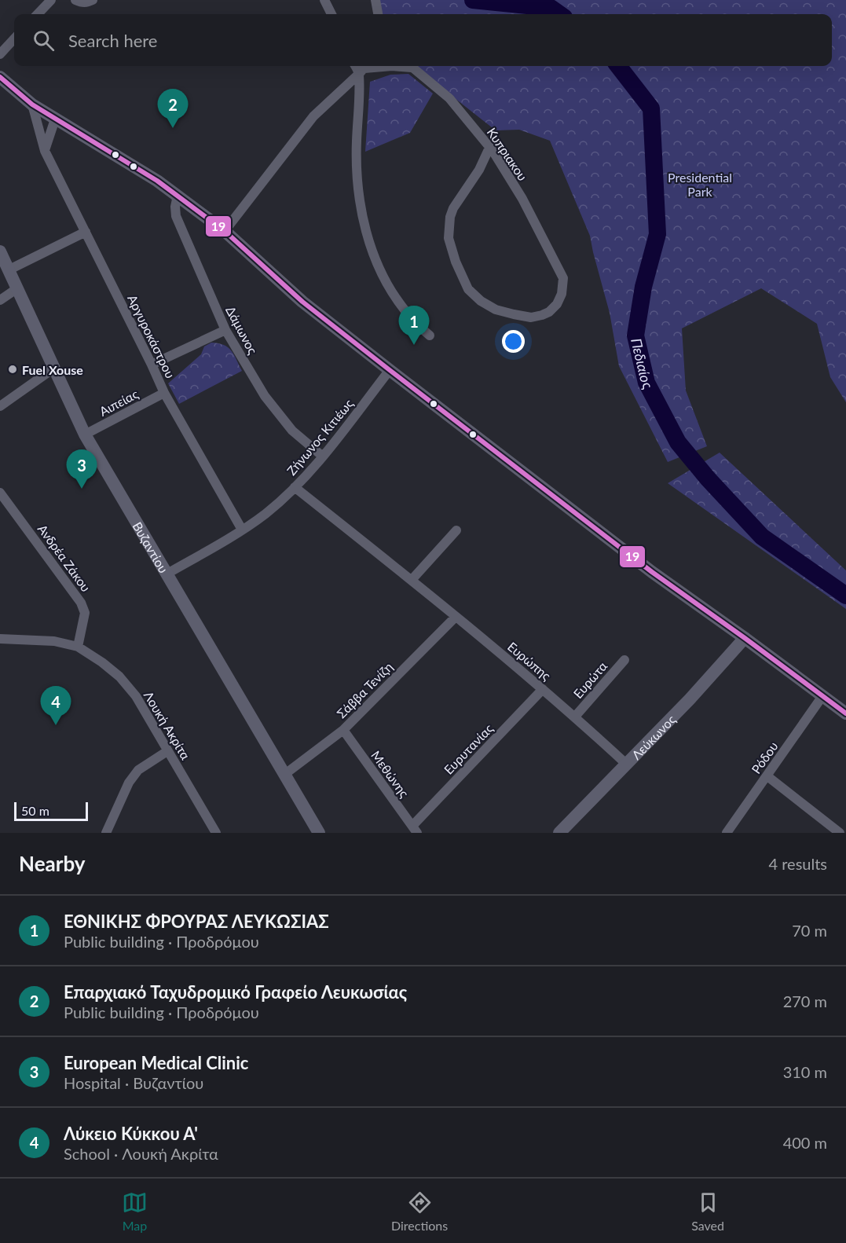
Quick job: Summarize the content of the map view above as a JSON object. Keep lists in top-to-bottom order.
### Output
{
  "streets": {
    "main road": ["Βυζαντίου", "Λεύκωνος"],
    "street": [
      "Κυπριακου",
      "Δάμωνος",
      "Αργυροκάστρου",
      "Αιπείας",
      "Ζήνωνος Κιτιέως",
      "Ανδρέα Ζάκου",
      "Ευρώπης",
      "Ευρώτα",
      "Σάββα Τενίζη",
      "Λουκή Ακρίτα",
      "Ευρυτανίας",
      "Ρόδου",
      "Μεθώνης"
    ]
  },
  "crossings": [
    ["Δάμωνος", "Ζήνωνος Κιτιέως"],
    ["Αργυροκάστρου", "Αιπείας"],
    ["Αργυροκάστρου", "Ζήνωνος Κιτιέως"],
    ["Αιπείας", "Βυζαντίου"],
    ["Ζήνωνος Κιτιέως", "Βυζαντίου"],
    ["Ζήνωνος Κιτιέως", "Ευρώπης"],
    ["Βυζαντίου", "Σάββα Τενίζη"],
    ["Ανδρέα Ζάκου", "Λουκή Ακρίτα"],
    ["Ευρώπης", "Ευρώτα"],
    ["Ευρώπης", "Σάββα Τενίζη"],
    ["Ευρώπης", "Λεύκωνος"],
    ["Ευρώπης", "Ευρυτανίας"],
    ["Σάββα Τενίζη", "Μεθώνης"],
    ["Ευρυτανίας", "Μεθώνης"]
  ],
  "water": ["Πεδιαίος"],
  "parks": ["Presidential Park"],
  "places": ["Fuel Xouse"],
  "lines": ["transit line 19"],
  "scale_bar": "50 m",
  "page": {
    "search": "Search here",
    "pins": [
      "2",
      "1",
      "3",
      "4"
    ],
    "scale": "50 m",
    "heading": ["Nearby", "4 results"],
    "list": [
      {
        "mark": "1",
        "name": "ΕΘΝΙΚΗΣ ΦΡΟΥΡΑΣ ΛΕΥΚΩΣΙΑΣ",
        "note": "Public building · Προδρόμου",
        "value": "70 m"
      },
      {
        "mark": "2",
        "name": "Επαρχιακό Ταχυδρομικό Γραφείο Λευκωσίας",
        "note": "Public building · Προδρόμου",
        "value": "270 m"
      },
      {
        "mark": "3",
        "name": "European Medical Clinic",
        "note": "Hospital · Βυζαντίου",
        "value": "310 m"
      },
      {
        "mark": "4",
        "name": "Λύκειο Κύκκου Α'",
        "note": "School · Λουκή Ακρίτα",
        "value": "400 m"
      }
    ],
    "nav": ["Map", "Directions", "Saved"]
  }
}
